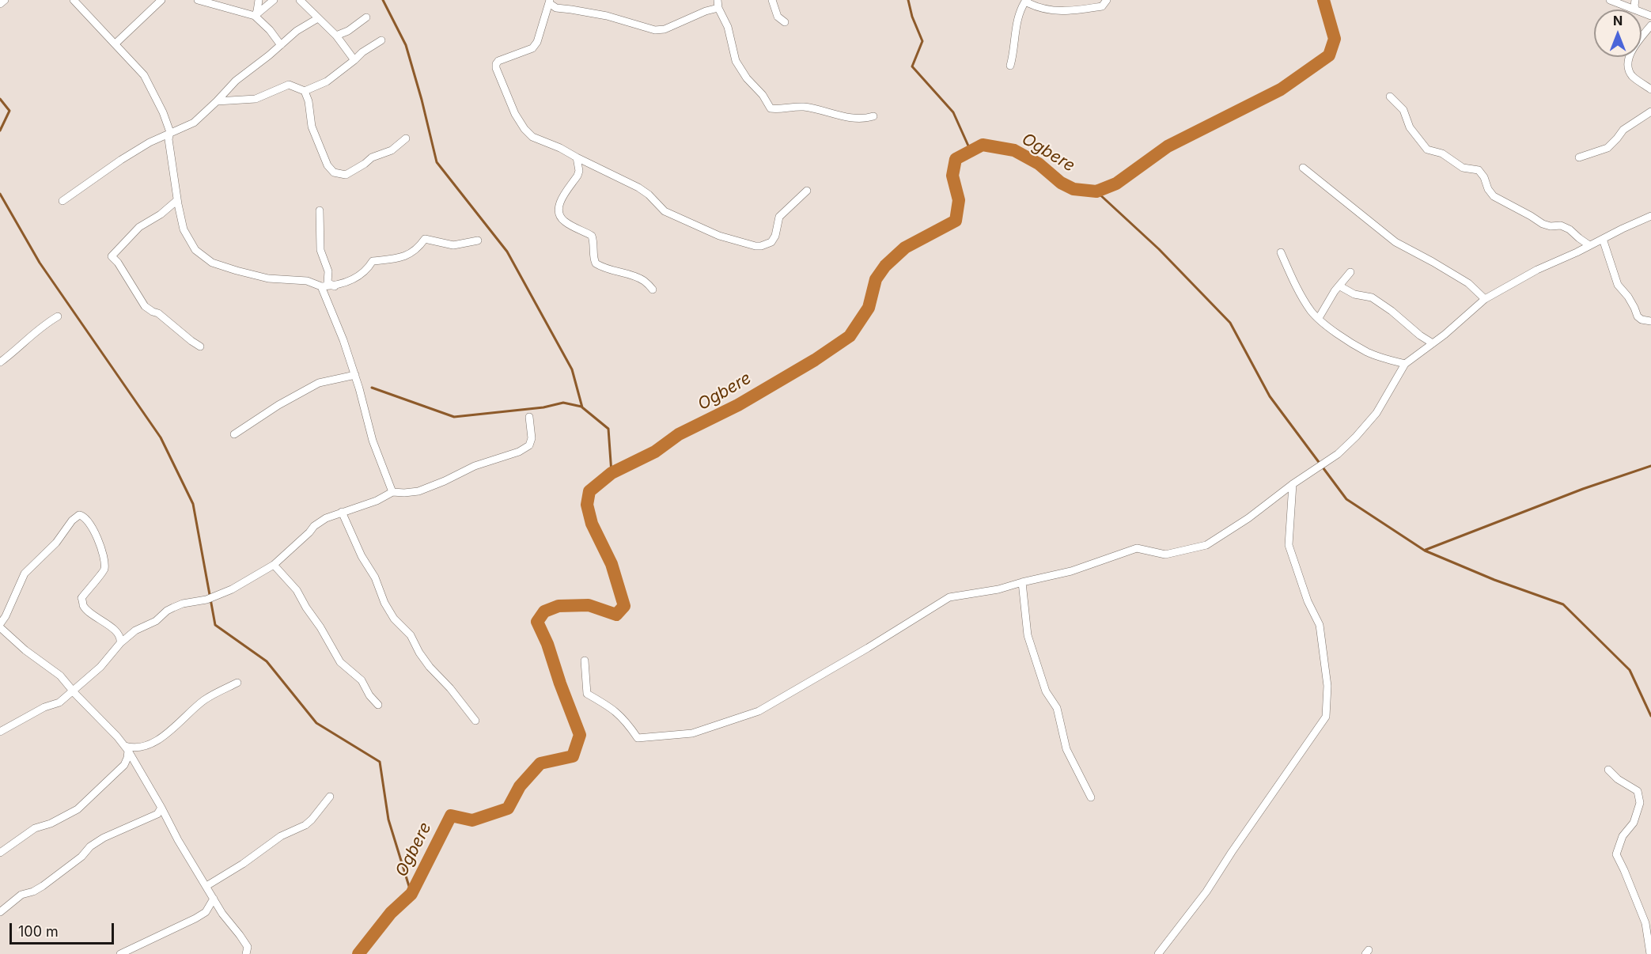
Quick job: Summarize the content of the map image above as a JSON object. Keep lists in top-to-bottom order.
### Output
{
  "water": ["Ogbere"],
  "scale_bar": "100 m",
  "north": "top"
}
